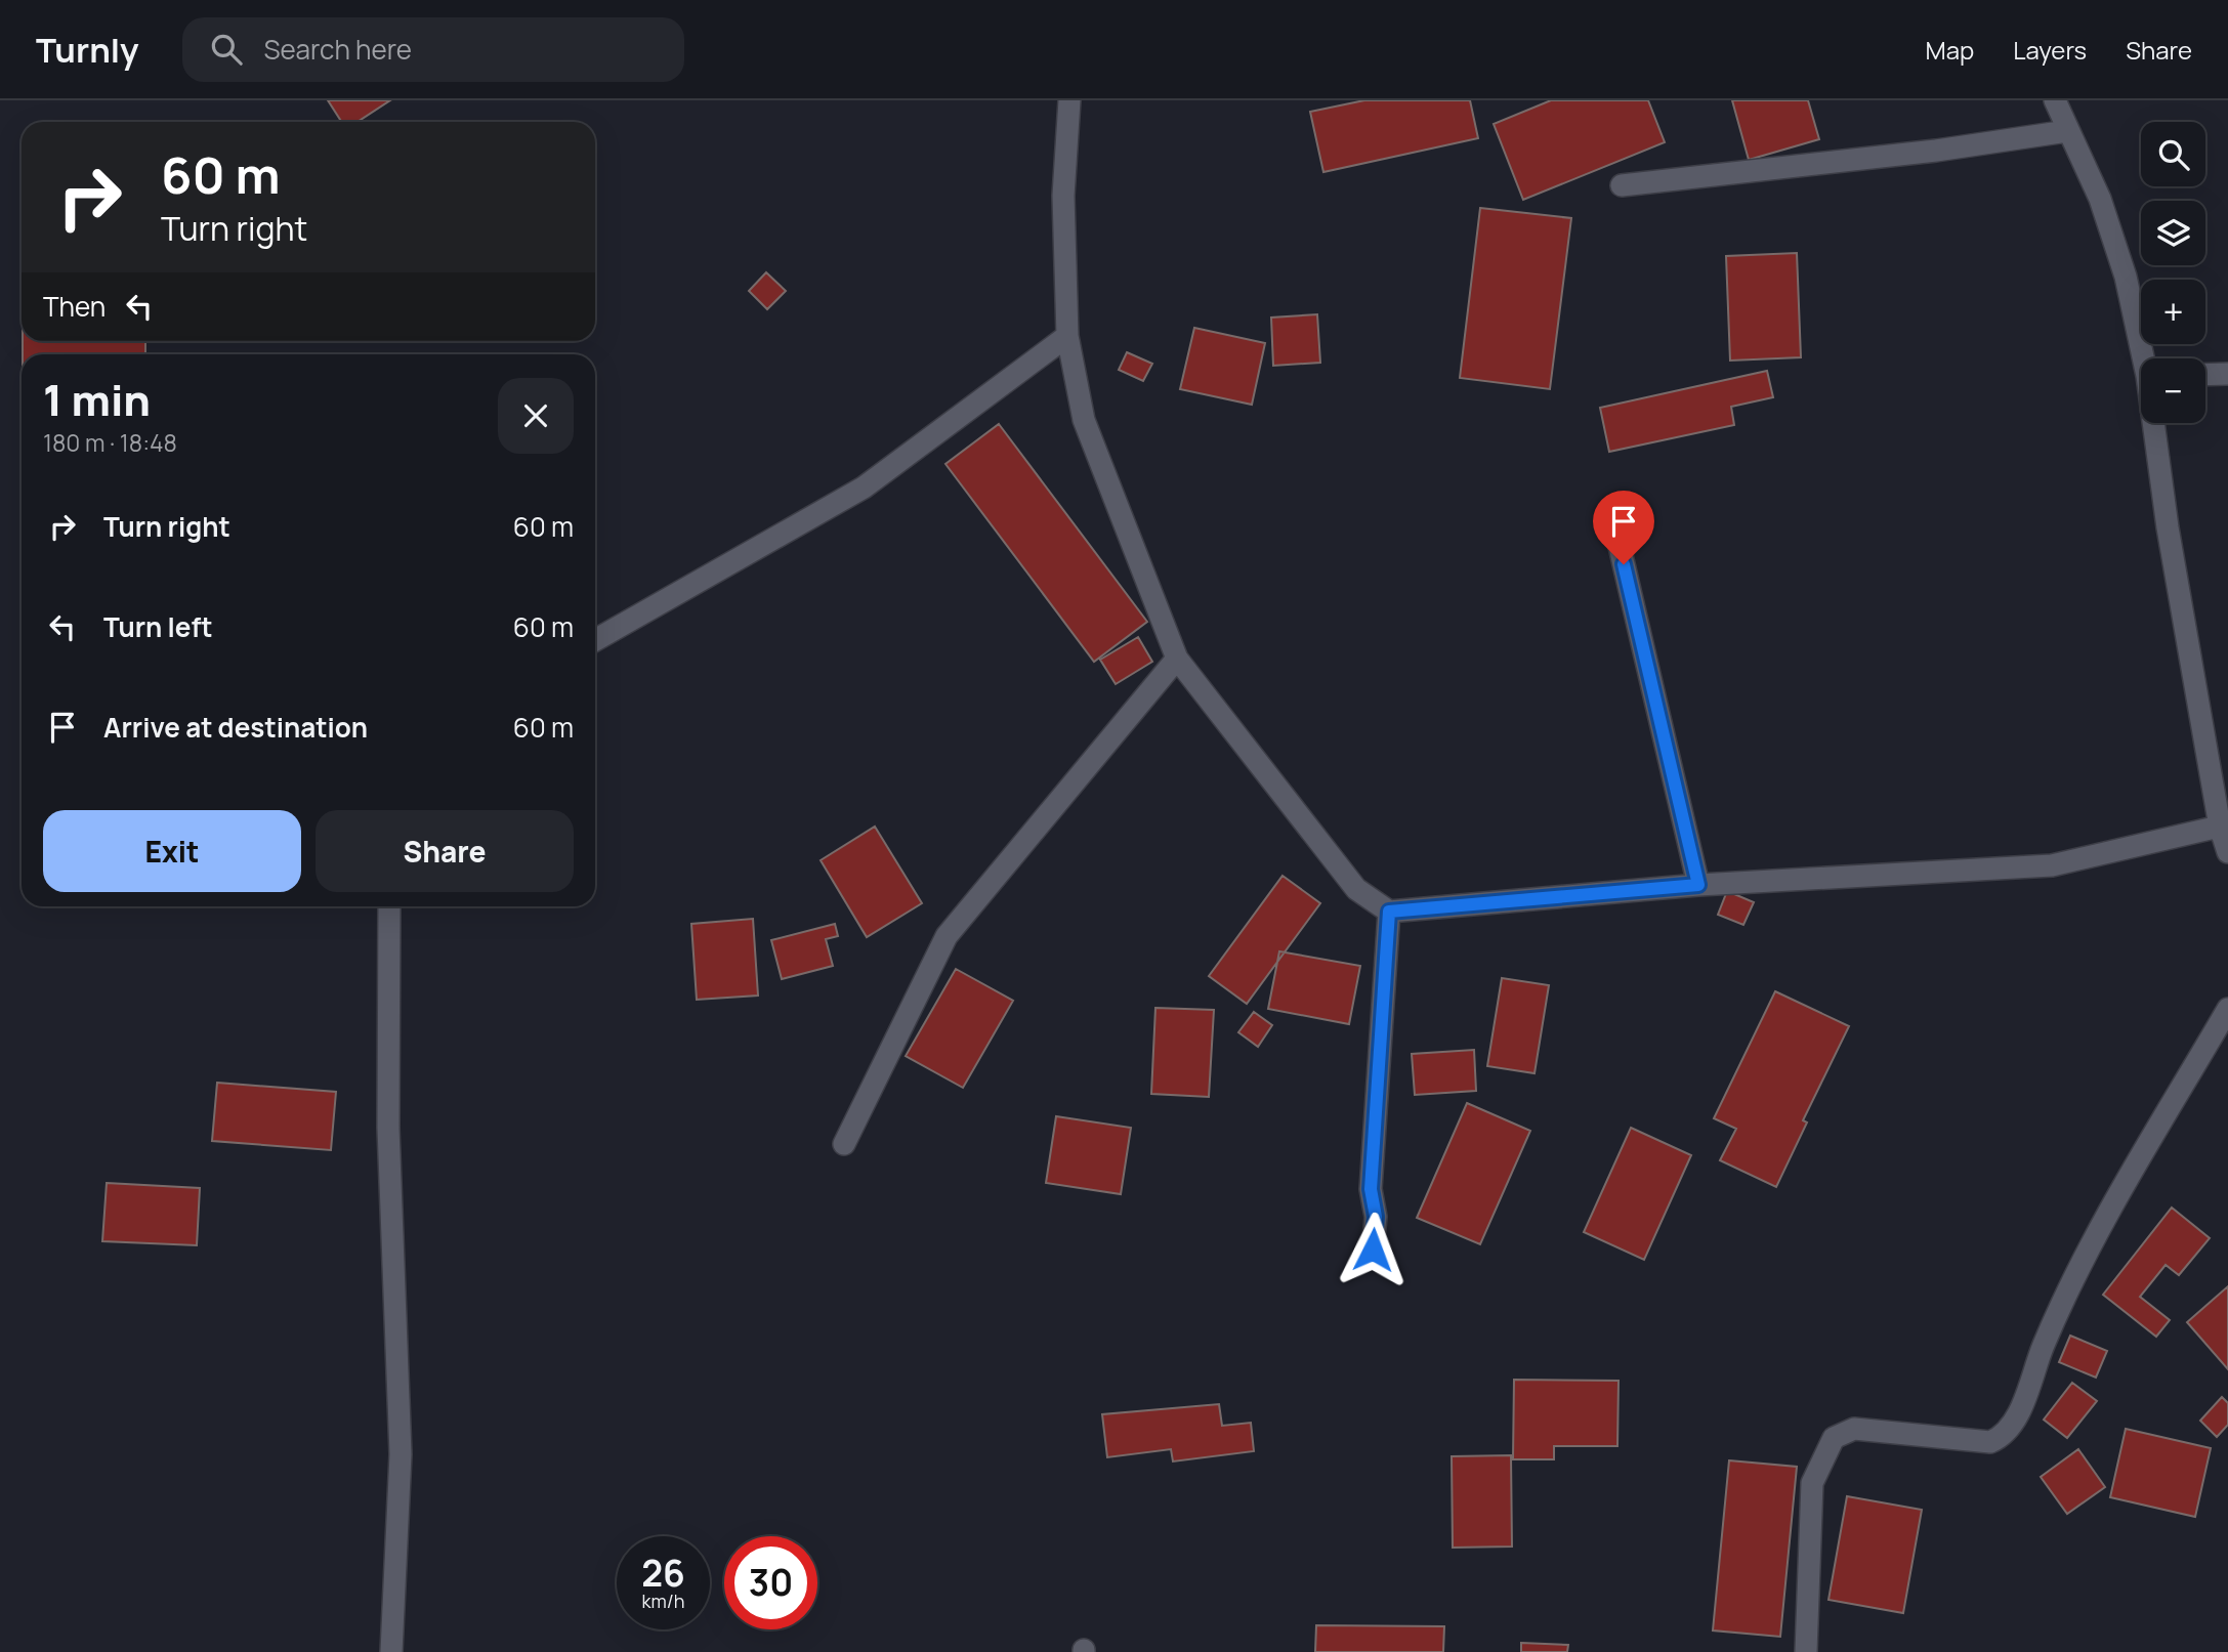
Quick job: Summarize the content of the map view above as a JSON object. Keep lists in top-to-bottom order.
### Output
{
  "page": {
    "header": "Turnly",
    "search": "Search here",
    "nav": ["Map", "Layers", "Share"],
    "map_buttons": ["+", "−"],
    "turn": ["60 m", "Turn right"],
    "then": "Then",
    "heading": ["1 min", "180 m · 18:48"],
    "list": [
      {
        "name": "Turn right",
        "value": "60 m"
      },
      {
        "name": "Turn left",
        "value": "60 m"
      },
      {
        "name": "Arrive at destination",
        "value": "60 m"
      }
    ],
    "buttons": ["Exit", "Share"],
    "speed": "26 km/h",
    "limit": "30"
  }
}
